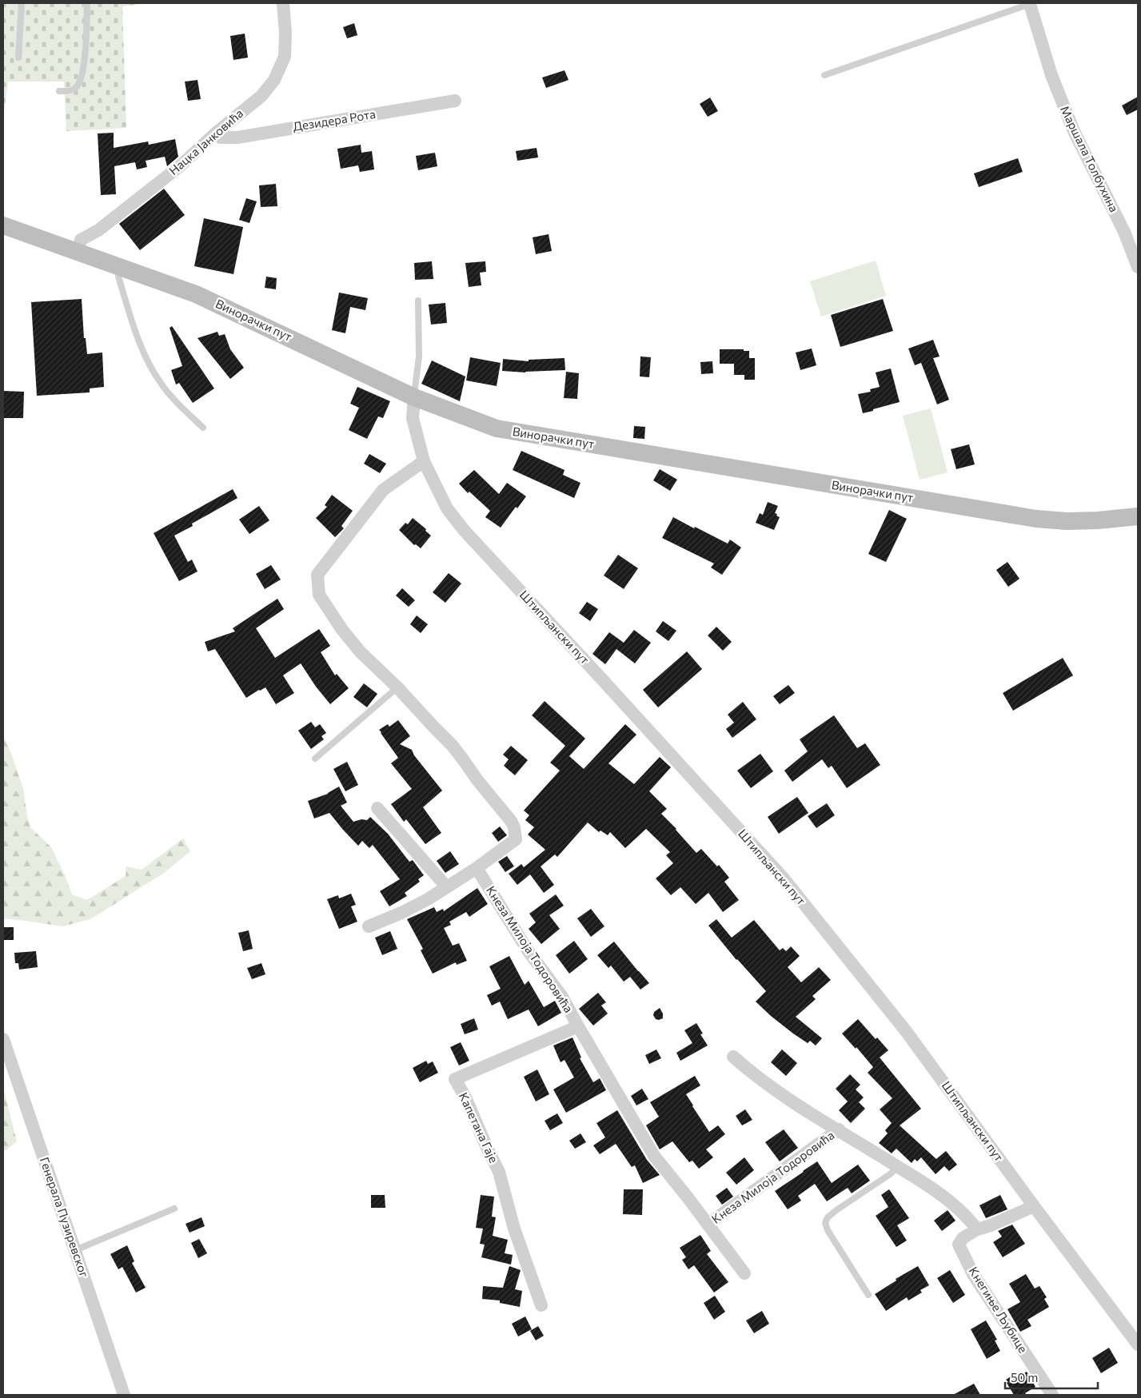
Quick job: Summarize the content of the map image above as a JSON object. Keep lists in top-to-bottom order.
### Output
{
  "streets": {
    "street": [
      "Дезидера Рота",
      "Нацка Јанковића",
      "Маршала Толбухина",
      "Винорачки пут",
      "Штипљански пут",
      "Кнеза Милоја Тодоровића",
      "Капетана Гаје",
      "Генерала Пузиревског",
      "Кнегиње Љубице"
    ]
  },
  "crossings": [
    ["Дезидера Рота", "Нацка Јанковића"],
    ["Нацка Јанковића", "Винорачки пут"],
    ["Винорачки пут", "Штипљански пут"],
    ["Кнеза Милоја Тодоровића", "Капетана Гаје"],
    ["Кнеза Милоја Тодоровића", "Кнегиње Љубице"]
  ],
  "scale_bar": "50 m"
}
